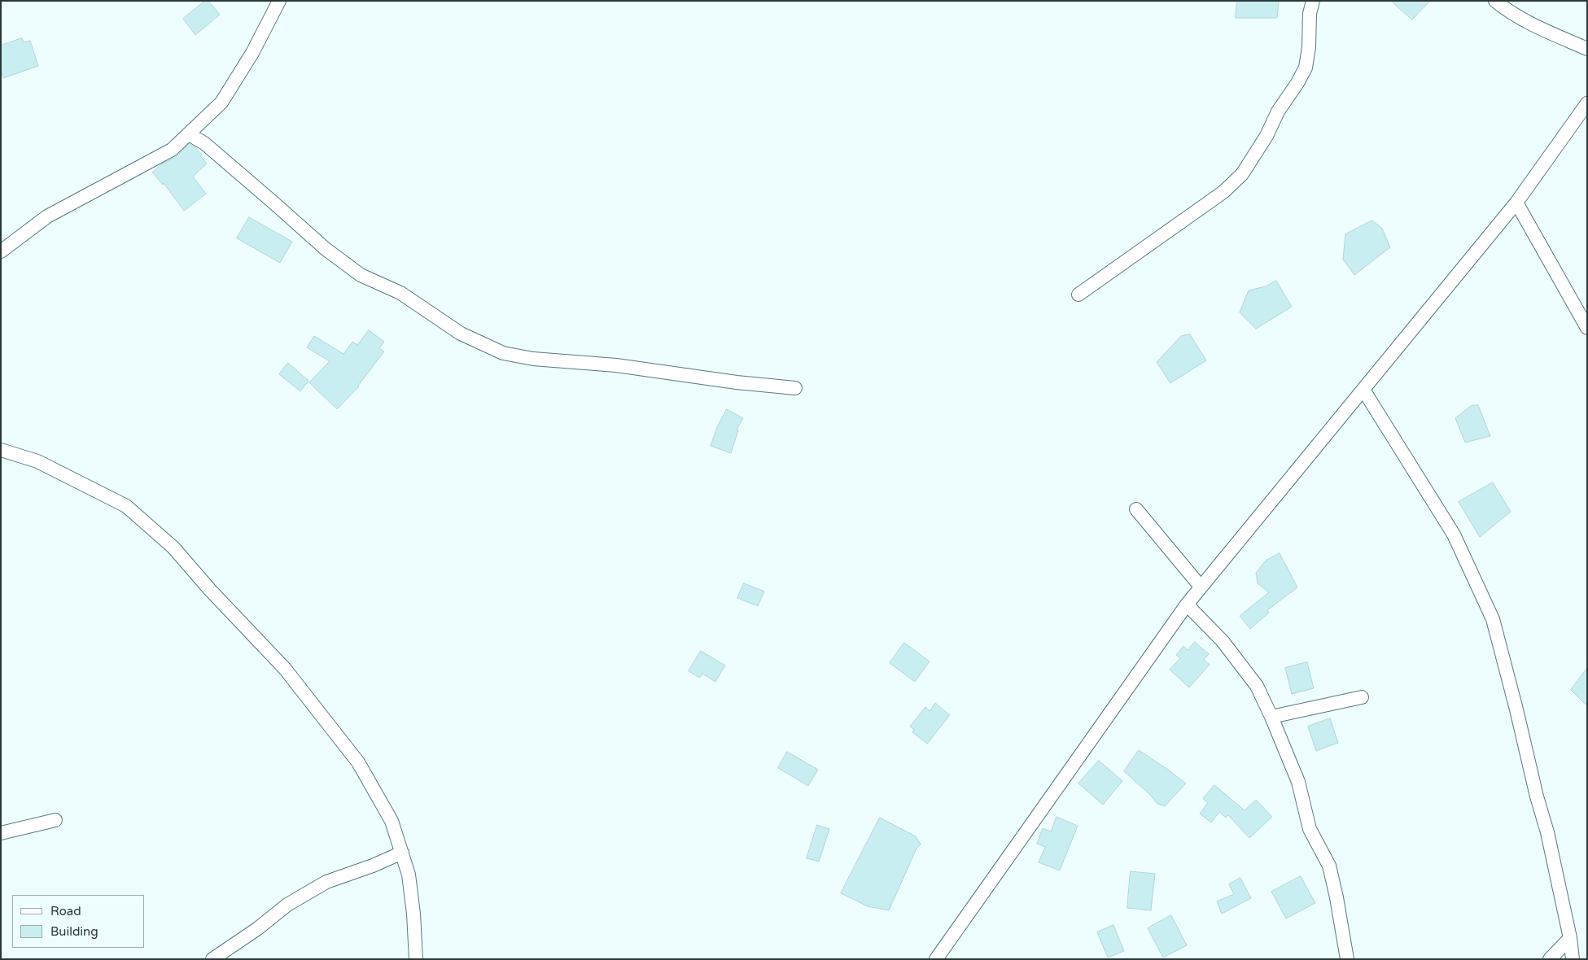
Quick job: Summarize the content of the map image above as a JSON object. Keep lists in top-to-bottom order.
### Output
{
  "legend": ["Road", "Building"]
}
